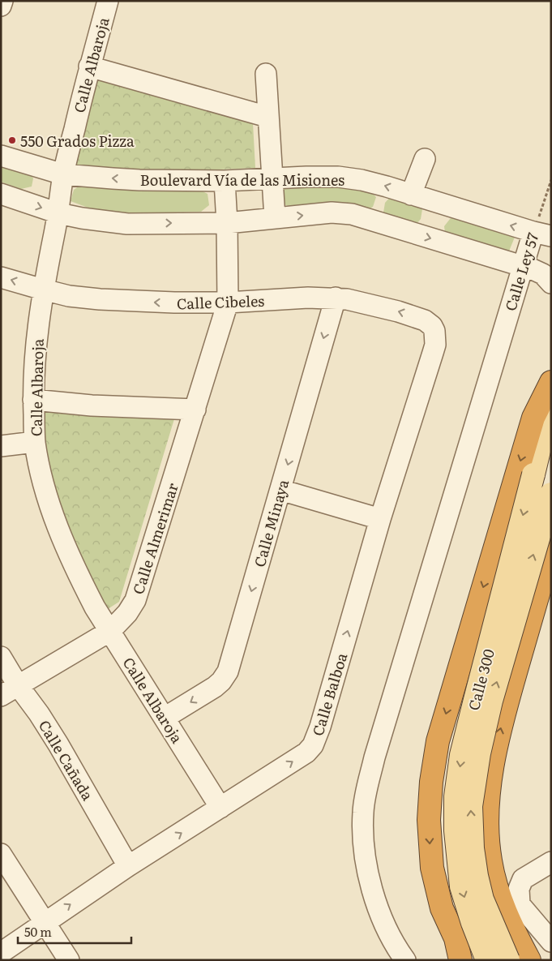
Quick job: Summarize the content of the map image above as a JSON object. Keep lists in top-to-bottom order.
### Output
{
  "streets": {
    "main road": ["Calle 300"],
    "street": [
      "Calle Albaroja",
      "Boulevard Vía de las Misiones",
      "Calle Ley 57",
      "Calle Cibeles",
      "Calle Minaya",
      "Calle Almerimar",
      "Calle Balboa",
      "Calle Cañada"
    ]
  },
  "crossings": [
    ["Calle Albaroja", "Boulevard Vía de las Misiones"],
    ["Calle Albaroja", "Calle Cibeles"],
    ["Calle Albaroja", "Calle Minaya"],
    ["Calle Albaroja", "Calle Almerimar"],
    ["Calle Albaroja", "Calle Balboa"],
    ["Boulevard Vía de las Misiones", "Calle Ley 57"],
    ["Boulevard Vía de las Misiones", "Calle Almerimar"],
    ["Calle Cibeles", "Calle Minaya"],
    ["Calle Cibeles", "Calle Almerimar"],
    ["Calle Cibeles", "Calle Balboa"],
    ["Calle Almerimar", "Calle Cañada"],
    ["Calle Balboa", "Calle Cañada"]
  ],
  "one_way": ["Calle Minaya", "Calle Balboa"],
  "places": ["550 Grados Pizza"],
  "scale_bar": "50 m"
}
